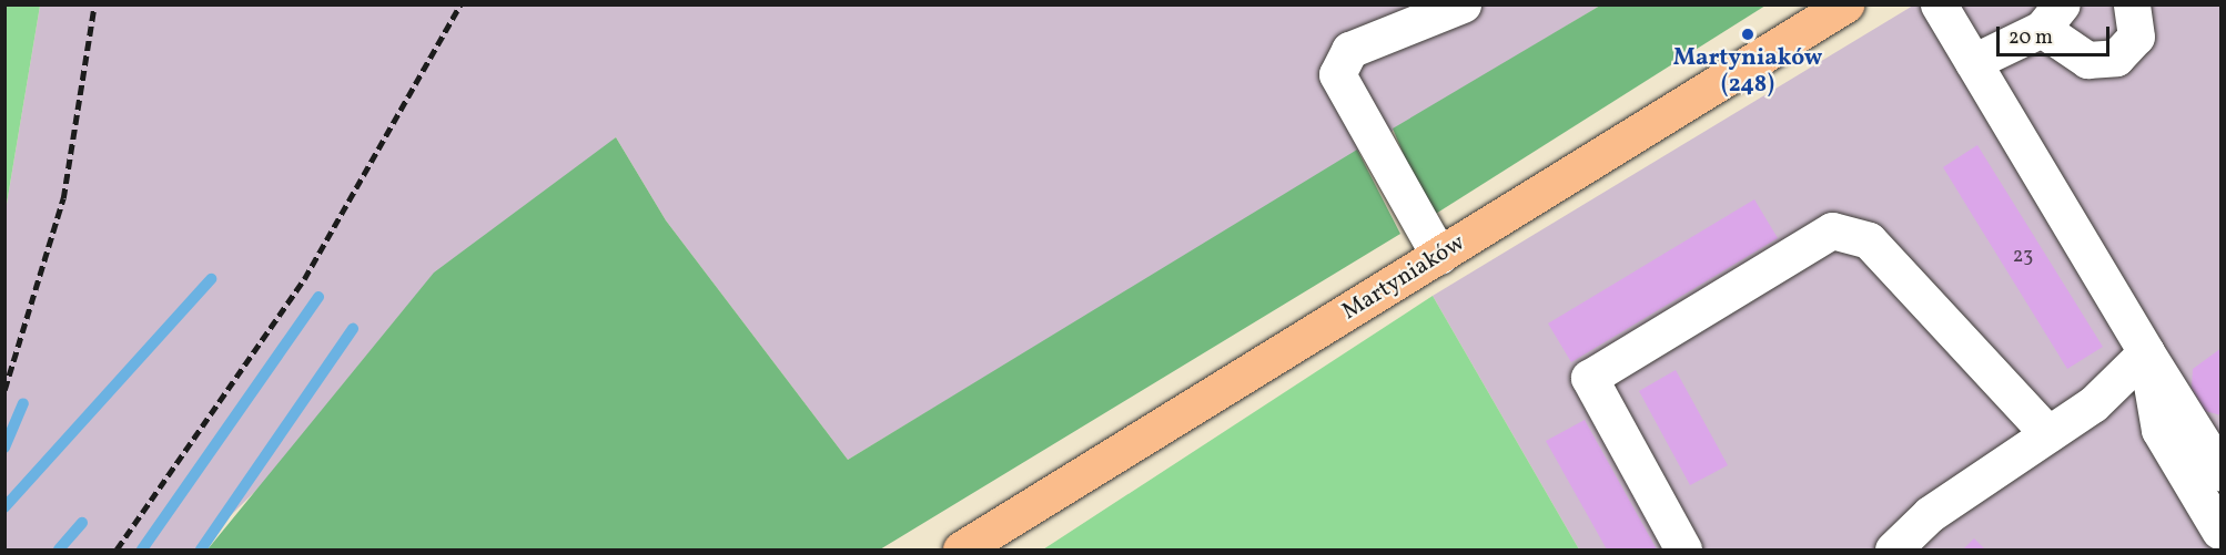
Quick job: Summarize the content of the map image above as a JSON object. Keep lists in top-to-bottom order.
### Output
{
  "streets": {
    "main road": ["Martyniaków"]
  },
  "places": ["Martyniaków (248)"],
  "house_numbers": ["23"],
  "scale_bar": "20 m"
}
